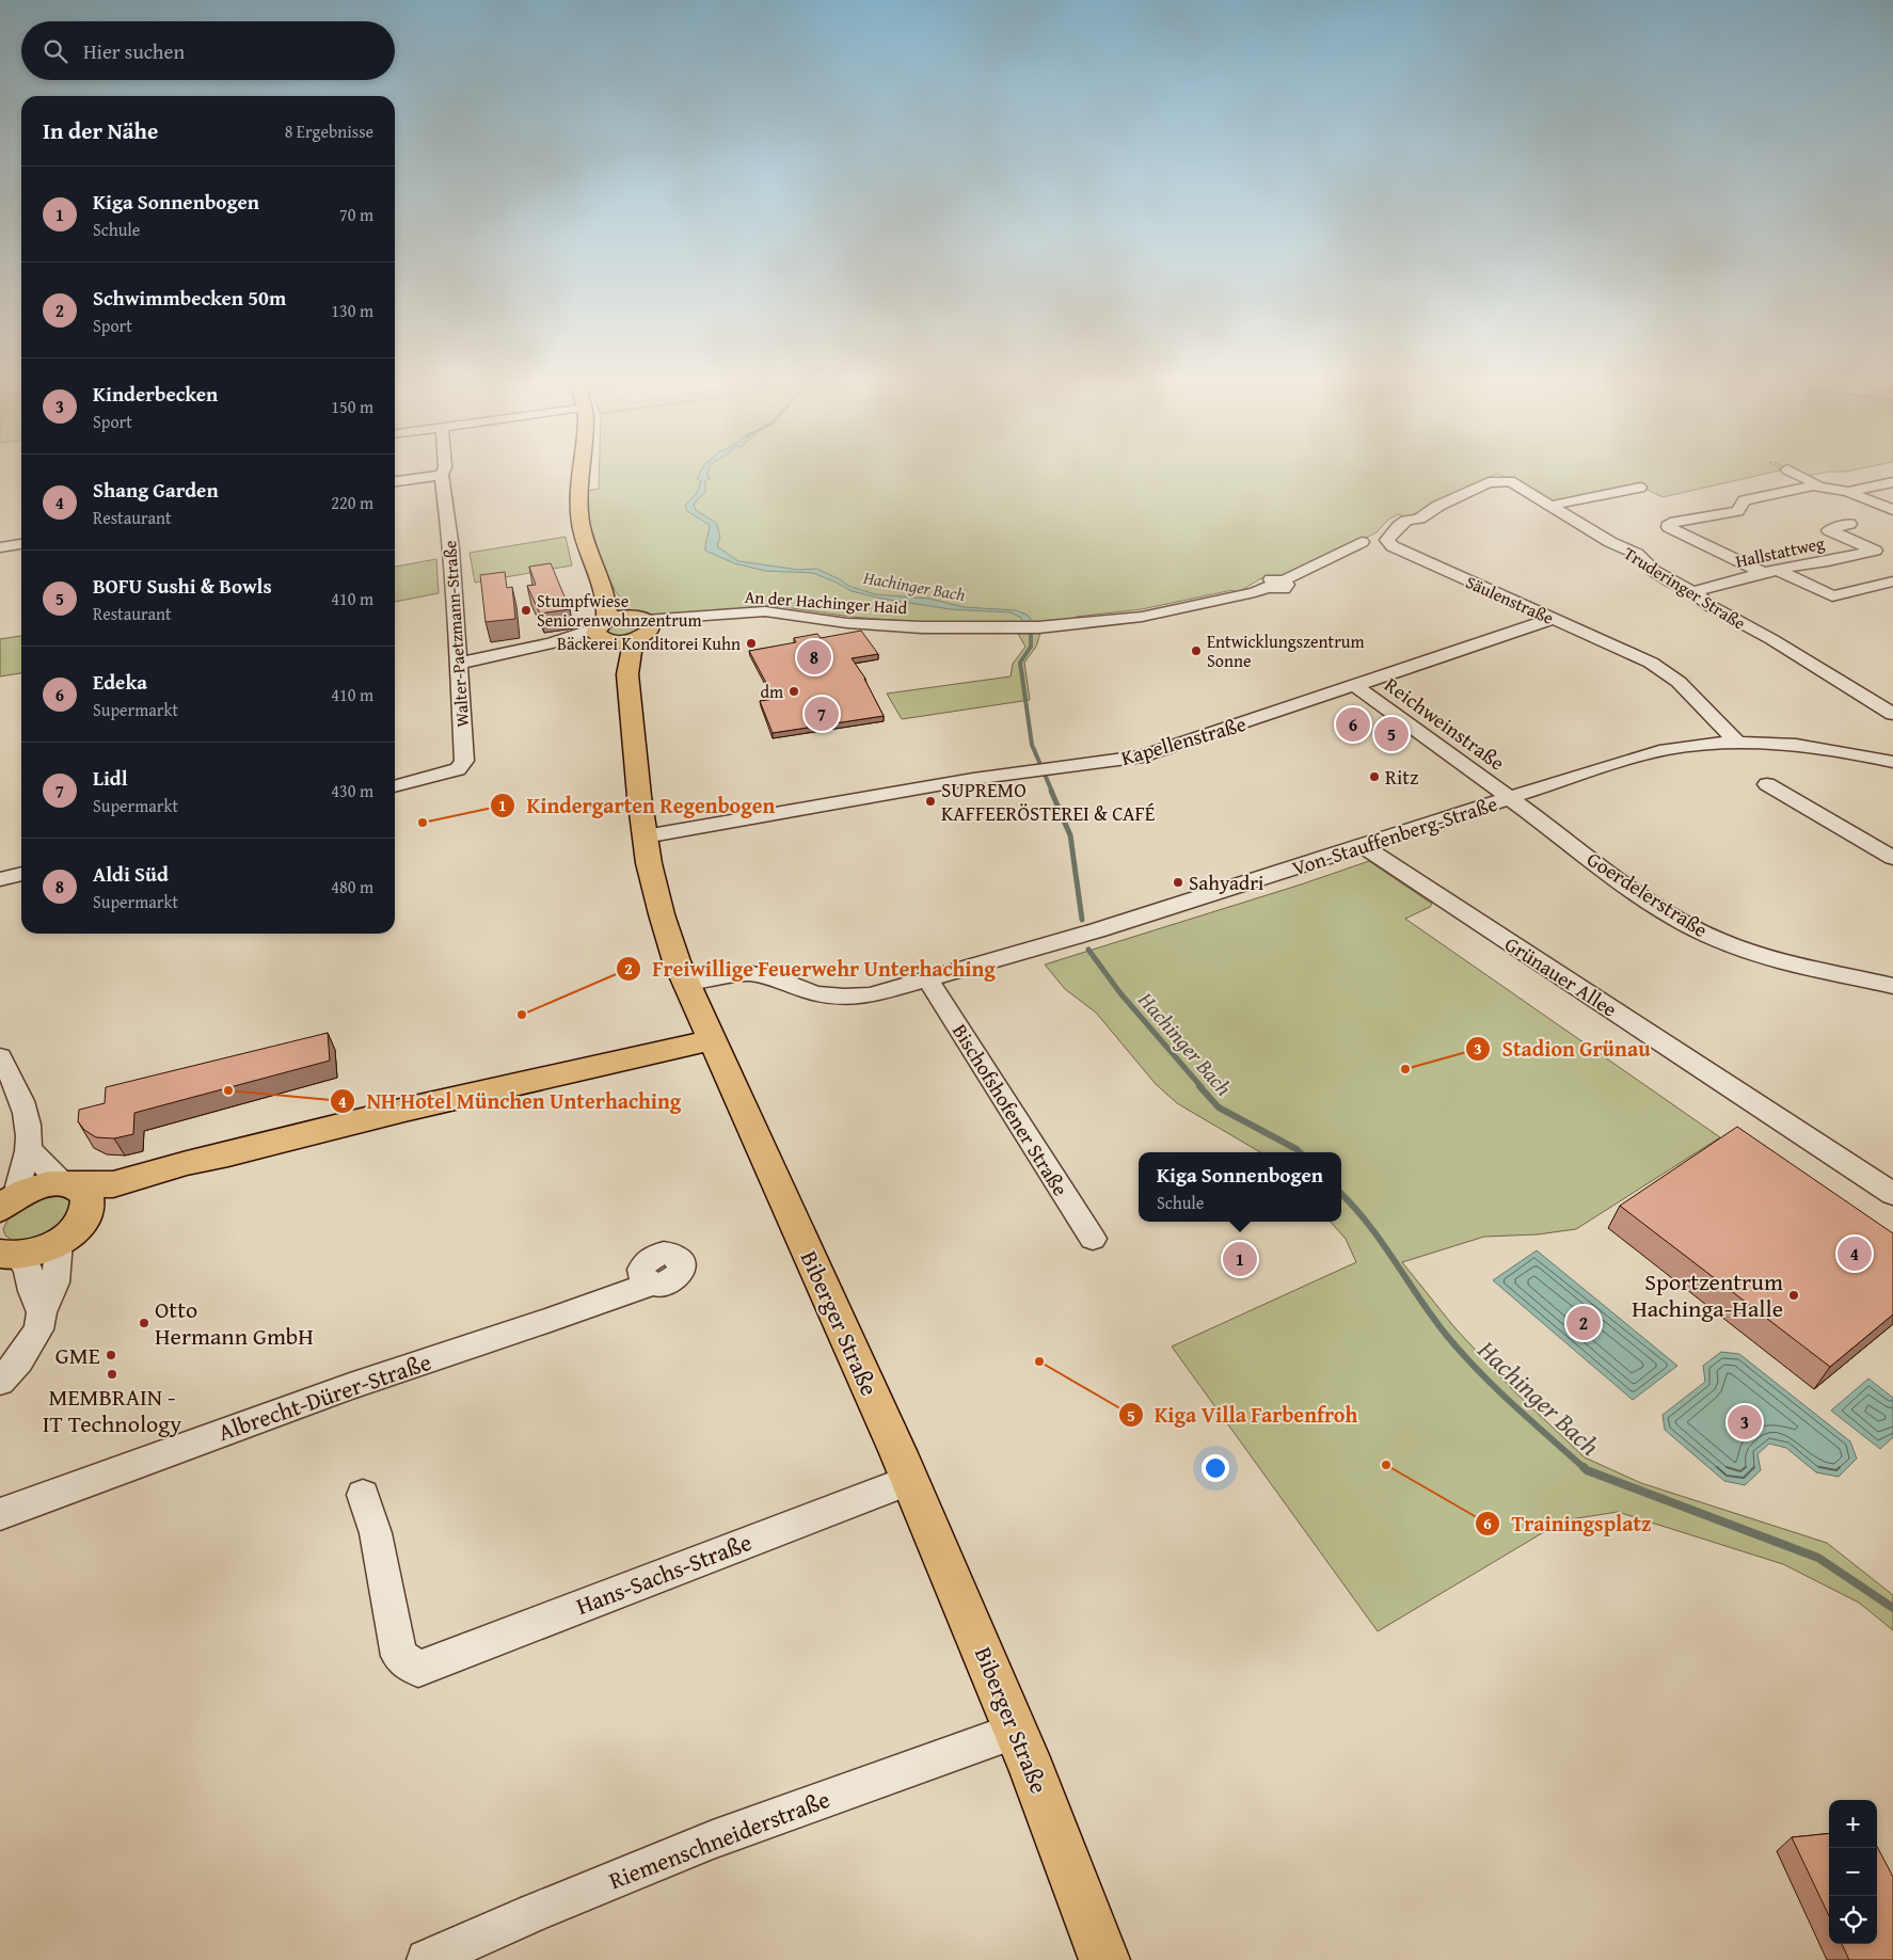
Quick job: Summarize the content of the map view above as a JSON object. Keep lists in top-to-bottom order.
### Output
{
  "streets": {
    "main road": ["Biberger Straße"],
    "street": [
      "Hallstattweg",
      "Truderinger Straße",
      "Säulenstraße",
      "An der Hachinger Haid",
      "Walter-Paetzmann-Straße",
      "Reichweinstraße",
      "Kapellenstraße",
      "Von-Stauffenberg-Straße",
      "Goerdelerstraße",
      "Grünauer Allee",
      "Bischofshofener Straße",
      "Albrecht-Dürer-Straße",
      "Hans-Sachs-Straße",
      "Riemenschneiderstraße"
    ]
  },
  "crossings": [
    ["Hallstattweg", "Truderinger Straße"],
    ["Truderinger Straße", "Säulenstraße"],
    ["Säulenstraße", "Kapellenstraße"],
    ["Säulenstraße", "Von-Stauffenberg-Straße"],
    ["An der Hachinger Haid", "Biberger Straße"],
    ["Reichweinstraße", "Kapellenstraße"],
    ["Reichweinstraße", "Von-Stauffenberg-Straße"],
    ["Reichweinstraße", "Goerdelerstraße"],
    ["Kapellenstraße", "Biberger Straße"],
    ["Von-Stauffenberg-Straße", "Goerdelerstraße"],
    ["Von-Stauffenberg-Straße", "Grünauer Allee"],
    ["Von-Stauffenberg-Straße", "Bischofshofener Straße"],
    ["Von-Stauffenberg-Straße", "Biberger Straße"],
    ["Biberger Straße", "Hans-Sachs-Straße"],
    ["Biberger Straße", "Riemenschneiderstraße"]
  ],
  "water": ["Hachinger Bach"],
  "places": [
    "Stumpfwiese Seniorenwohnzentrum",
    "Bäckerei Konditorei Kuhn",
    "Entwicklungszentrum Sonne",
    "dm",
    "Ritz",
    "SUPREMO KAFFEERÖSTEREI & CAFÉ",
    "Kindergarten Regenbogen",
    "Sahyadri",
    "Freiwillige Feuerwehr Unterhaching",
    "Stadion Grünau",
    "NH Hotel München Unterhaching",
    "Sportzentrum Hachinga-Halle",
    "Otto Hermann GmbH",
    "GME",
    "Kiga Villa Farbenfroh",
    "MEMBRAIN - IT Technology",
    "Trainingsplatz"
  ],
  "page": {
    "search": "Hier suchen",
    "heading": ["In der Nähe", "8 Ergebnisse"],
    "list": [
      {
        "mark": "1",
        "name": "Kiga Sonnenbogen",
        "note": "Schule",
        "value": "70 m"
      },
      {
        "mark": "2",
        "name": "Schwimmbecken 50m",
        "note": "Sport",
        "value": "130 m"
      },
      {
        "mark": "3",
        "name": "Kinderbecken",
        "note": "Sport",
        "value": "150 m"
      },
      {
        "mark": "4",
        "name": "Shang Garden",
        "note": "Restaurant",
        "value": "220 m"
      },
      {
        "mark": "5",
        "name": "BOFU Sushi & Bowls",
        "note": "Restaurant",
        "value": "410 m"
      },
      {
        "mark": "6",
        "name": "Edeka",
        "note": "Supermarkt",
        "value": "410 m"
      },
      {
        "mark": "7",
        "name": "Lidl",
        "note": "Supermarkt",
        "value": "430 m"
      },
      {
        "mark": "8",
        "name": "Aldi Süd",
        "note": "Supermarkt",
        "value": "480 m"
      }
    ],
    "pins": [
      "8",
      "7",
      "6",
      "5",
      "4",
      "1",
      "2",
      "3"
    ],
    "popup": ["Kiga Sonnenbogen", "Schule"],
    "map_buttons": ["+", "−"]
  }
}
